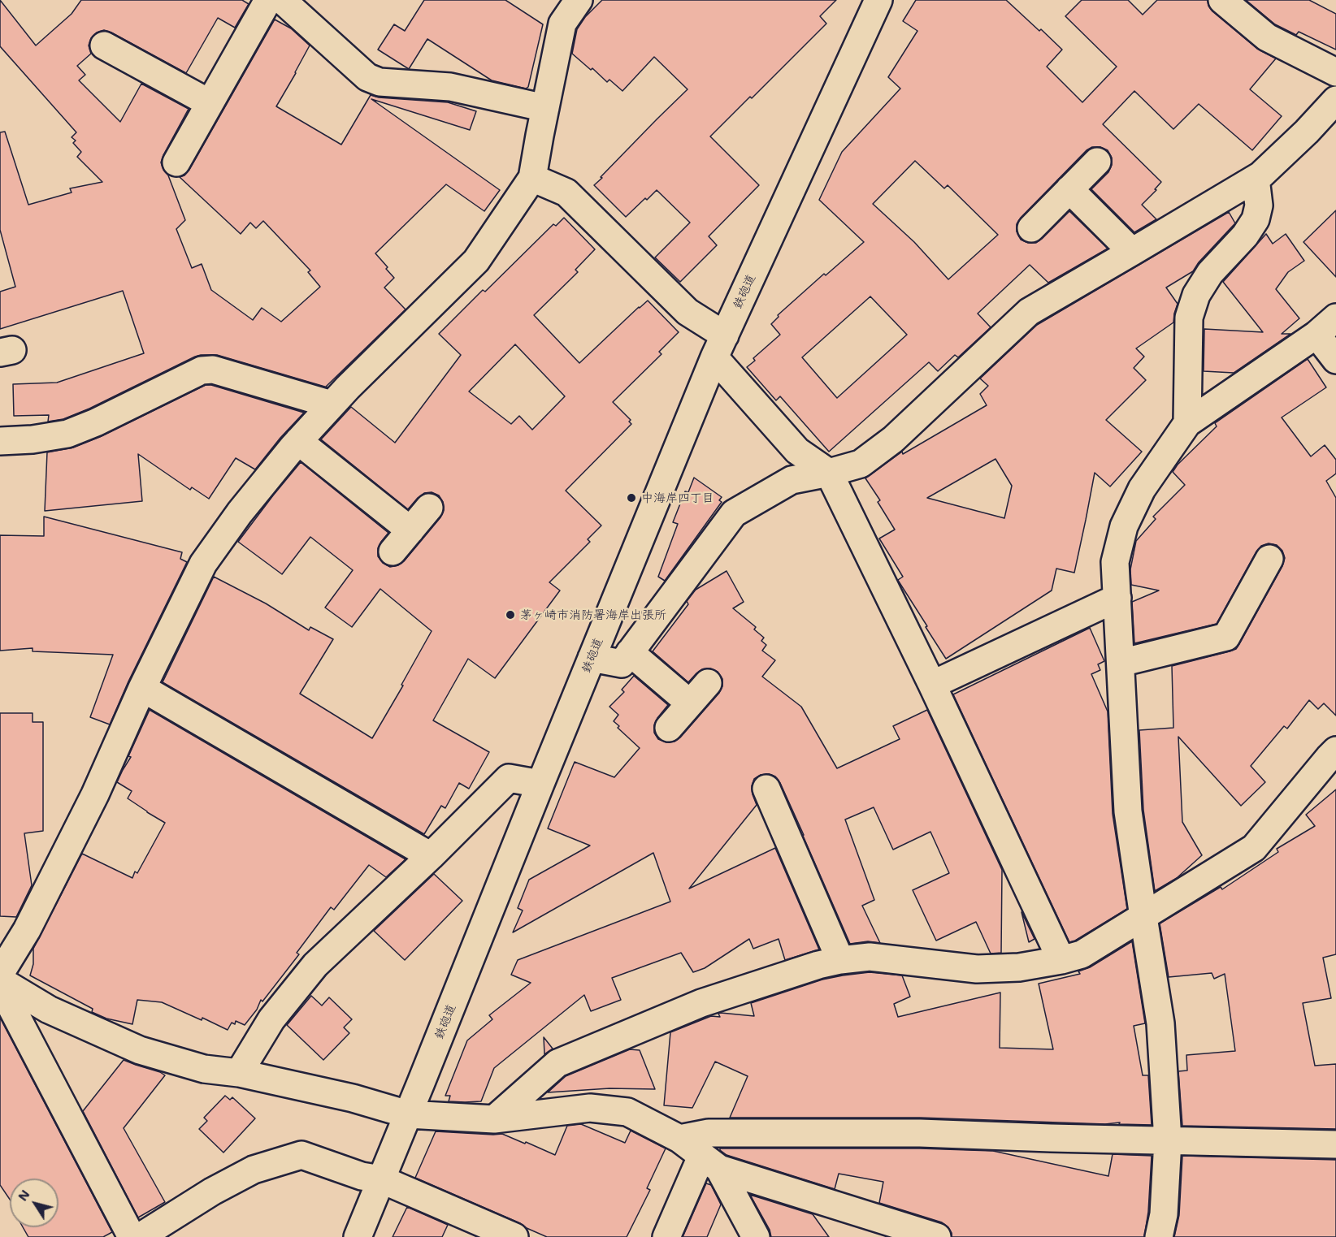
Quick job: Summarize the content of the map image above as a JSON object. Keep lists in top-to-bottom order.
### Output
{
  "streets": {
    "street": ["鉄砲道"]
  },
  "places": ["中海岸四丁目", "茅ヶ崎市消防署海岸出張所"],
  "north": "top left"
}
